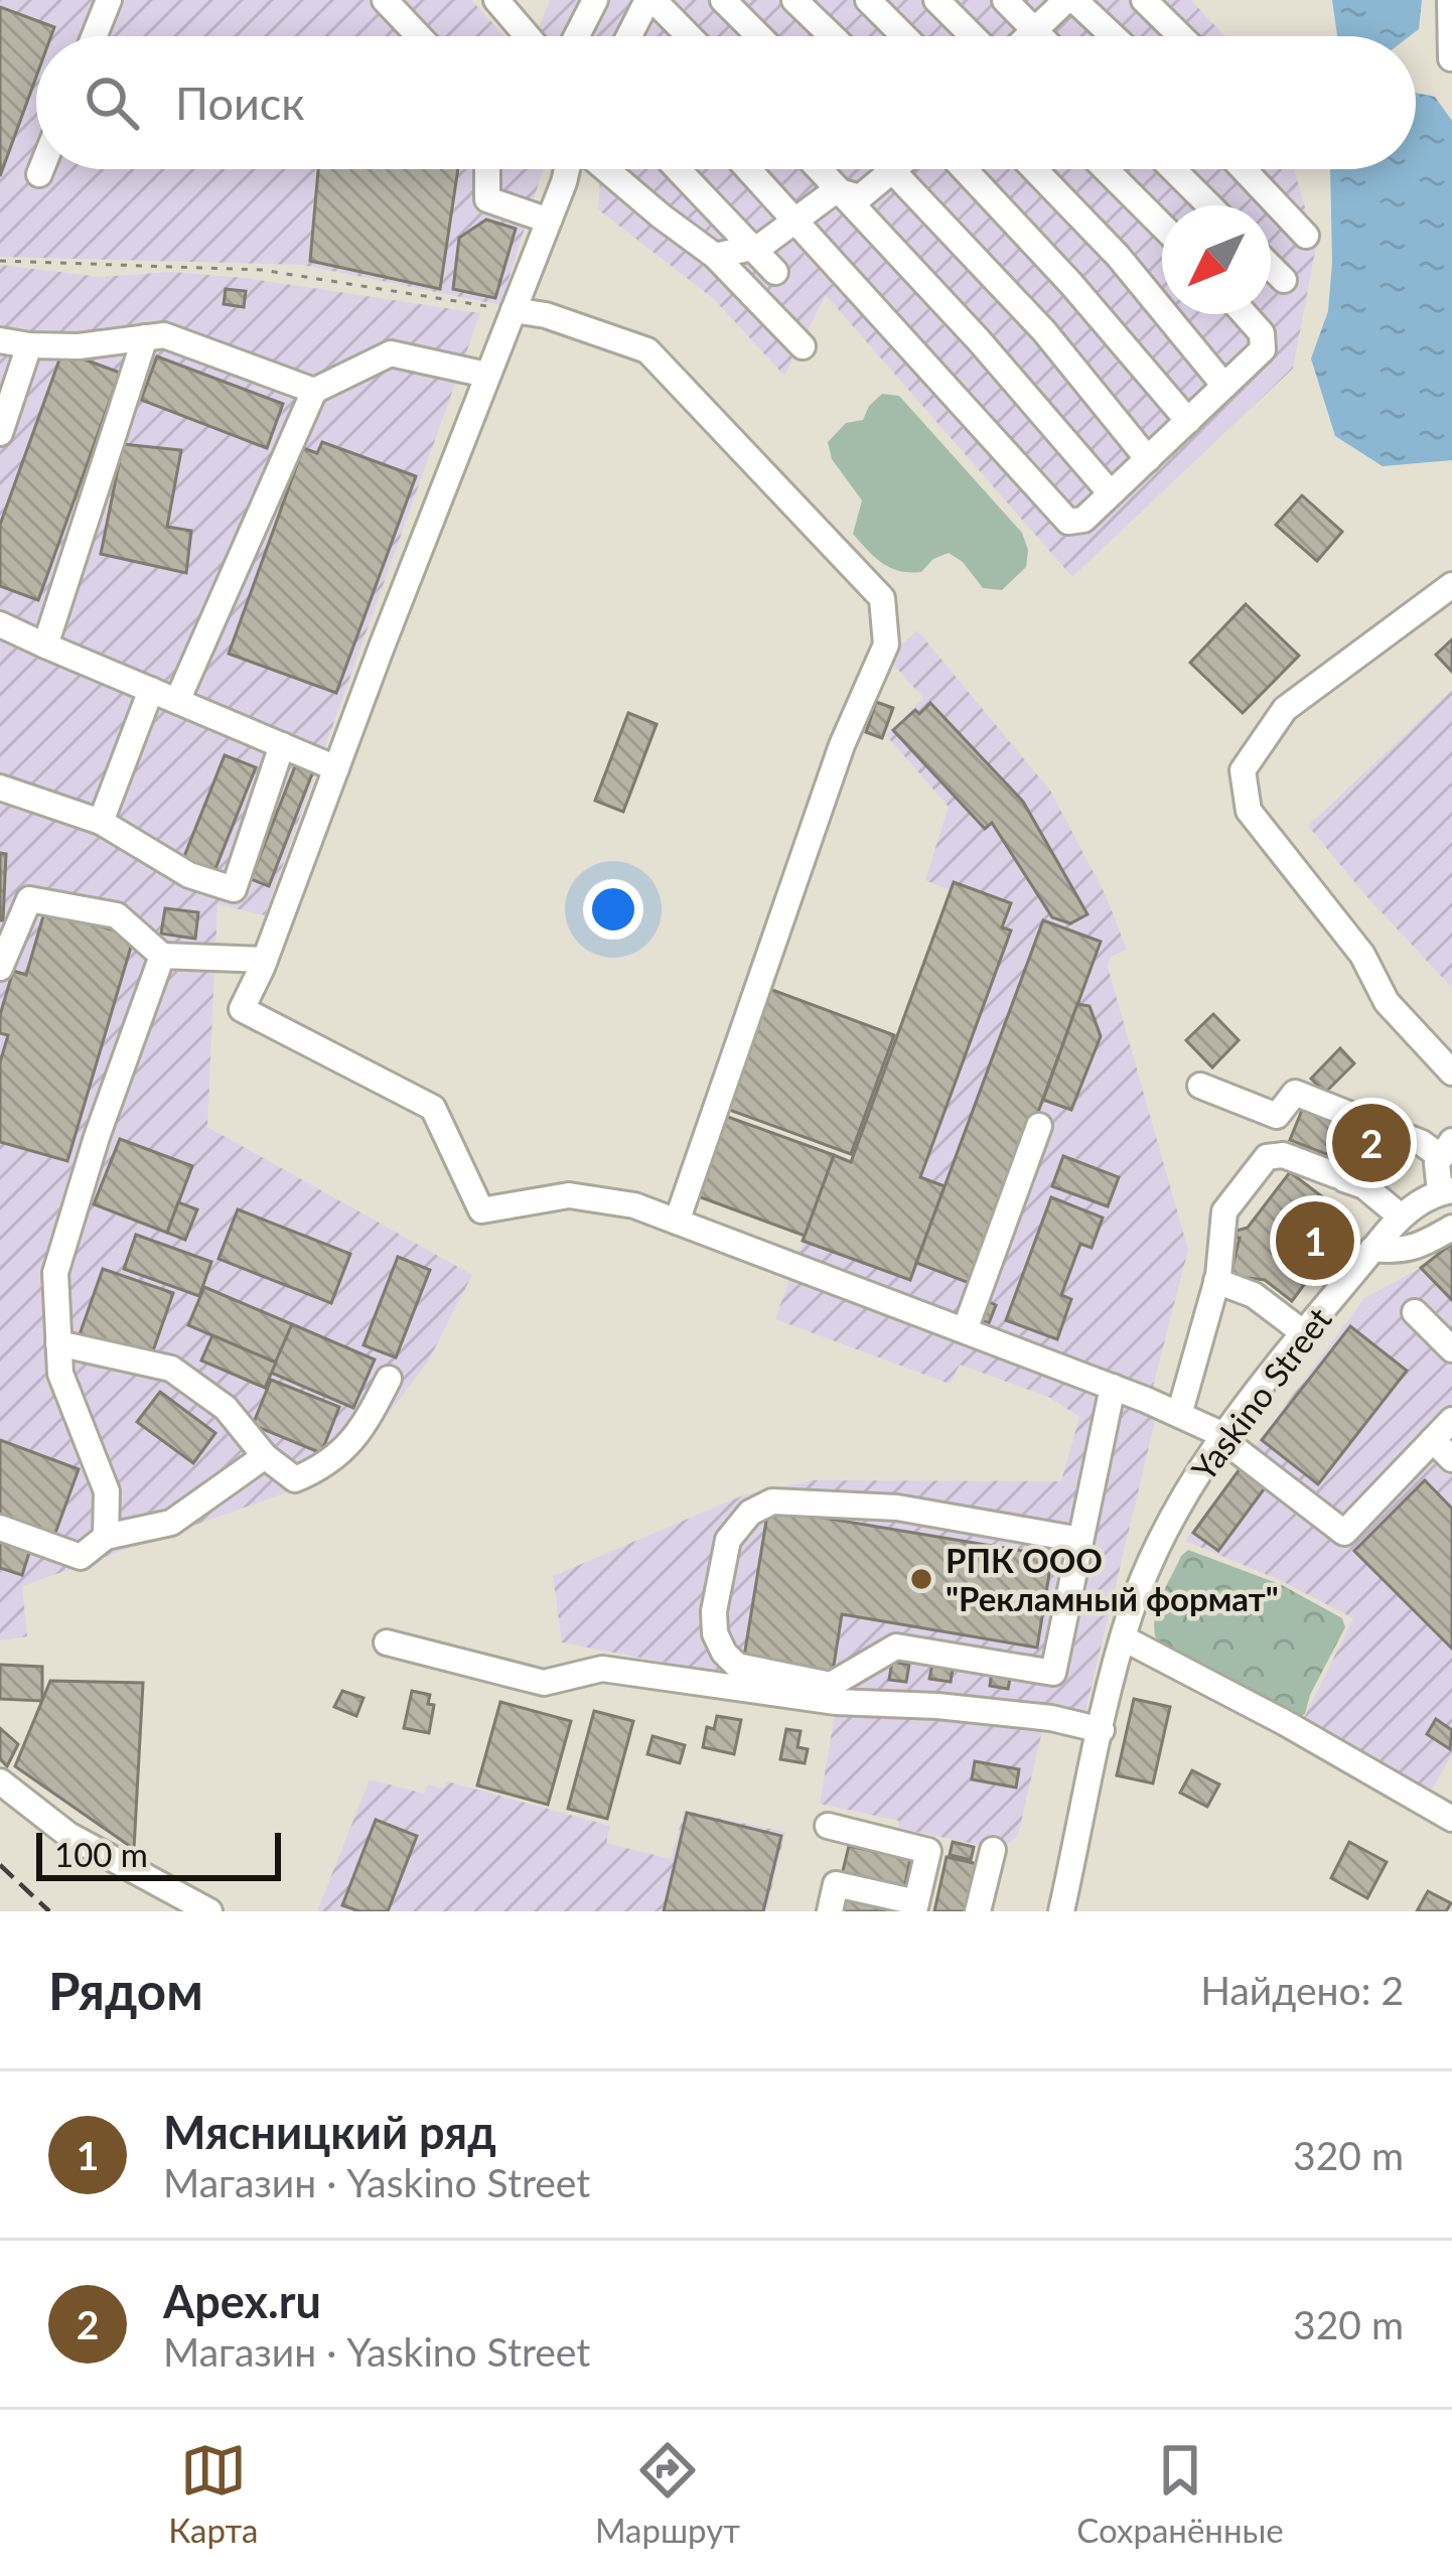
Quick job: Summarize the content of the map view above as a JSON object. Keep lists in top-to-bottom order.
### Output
{
  "streets": {
    "street": ["Yaskino Street"]
  },
  "places": ["РПК ООО \"Рекламный формат\""],
  "scale_bar": "100 m",
  "north": "bottom left",
  "page": {
    "search": "Поиск",
    "pins": ["2", "1"],
    "scale": "100 m",
    "heading": ["Рядом", "Найдено: 2"],
    "list": [
      {
        "mark": "1",
        "name": "Мясницкий ряд",
        "note": "Магазин · Yaskino Street",
        "value": "320 m"
      },
      {
        "mark": "2",
        "name": "Apex.ru",
        "note": "Магазин · Yaskino Street",
        "value": "320 m"
      }
    ],
    "nav": ["Карта", "Маршрут", "Сохранённые"]
  }
}
